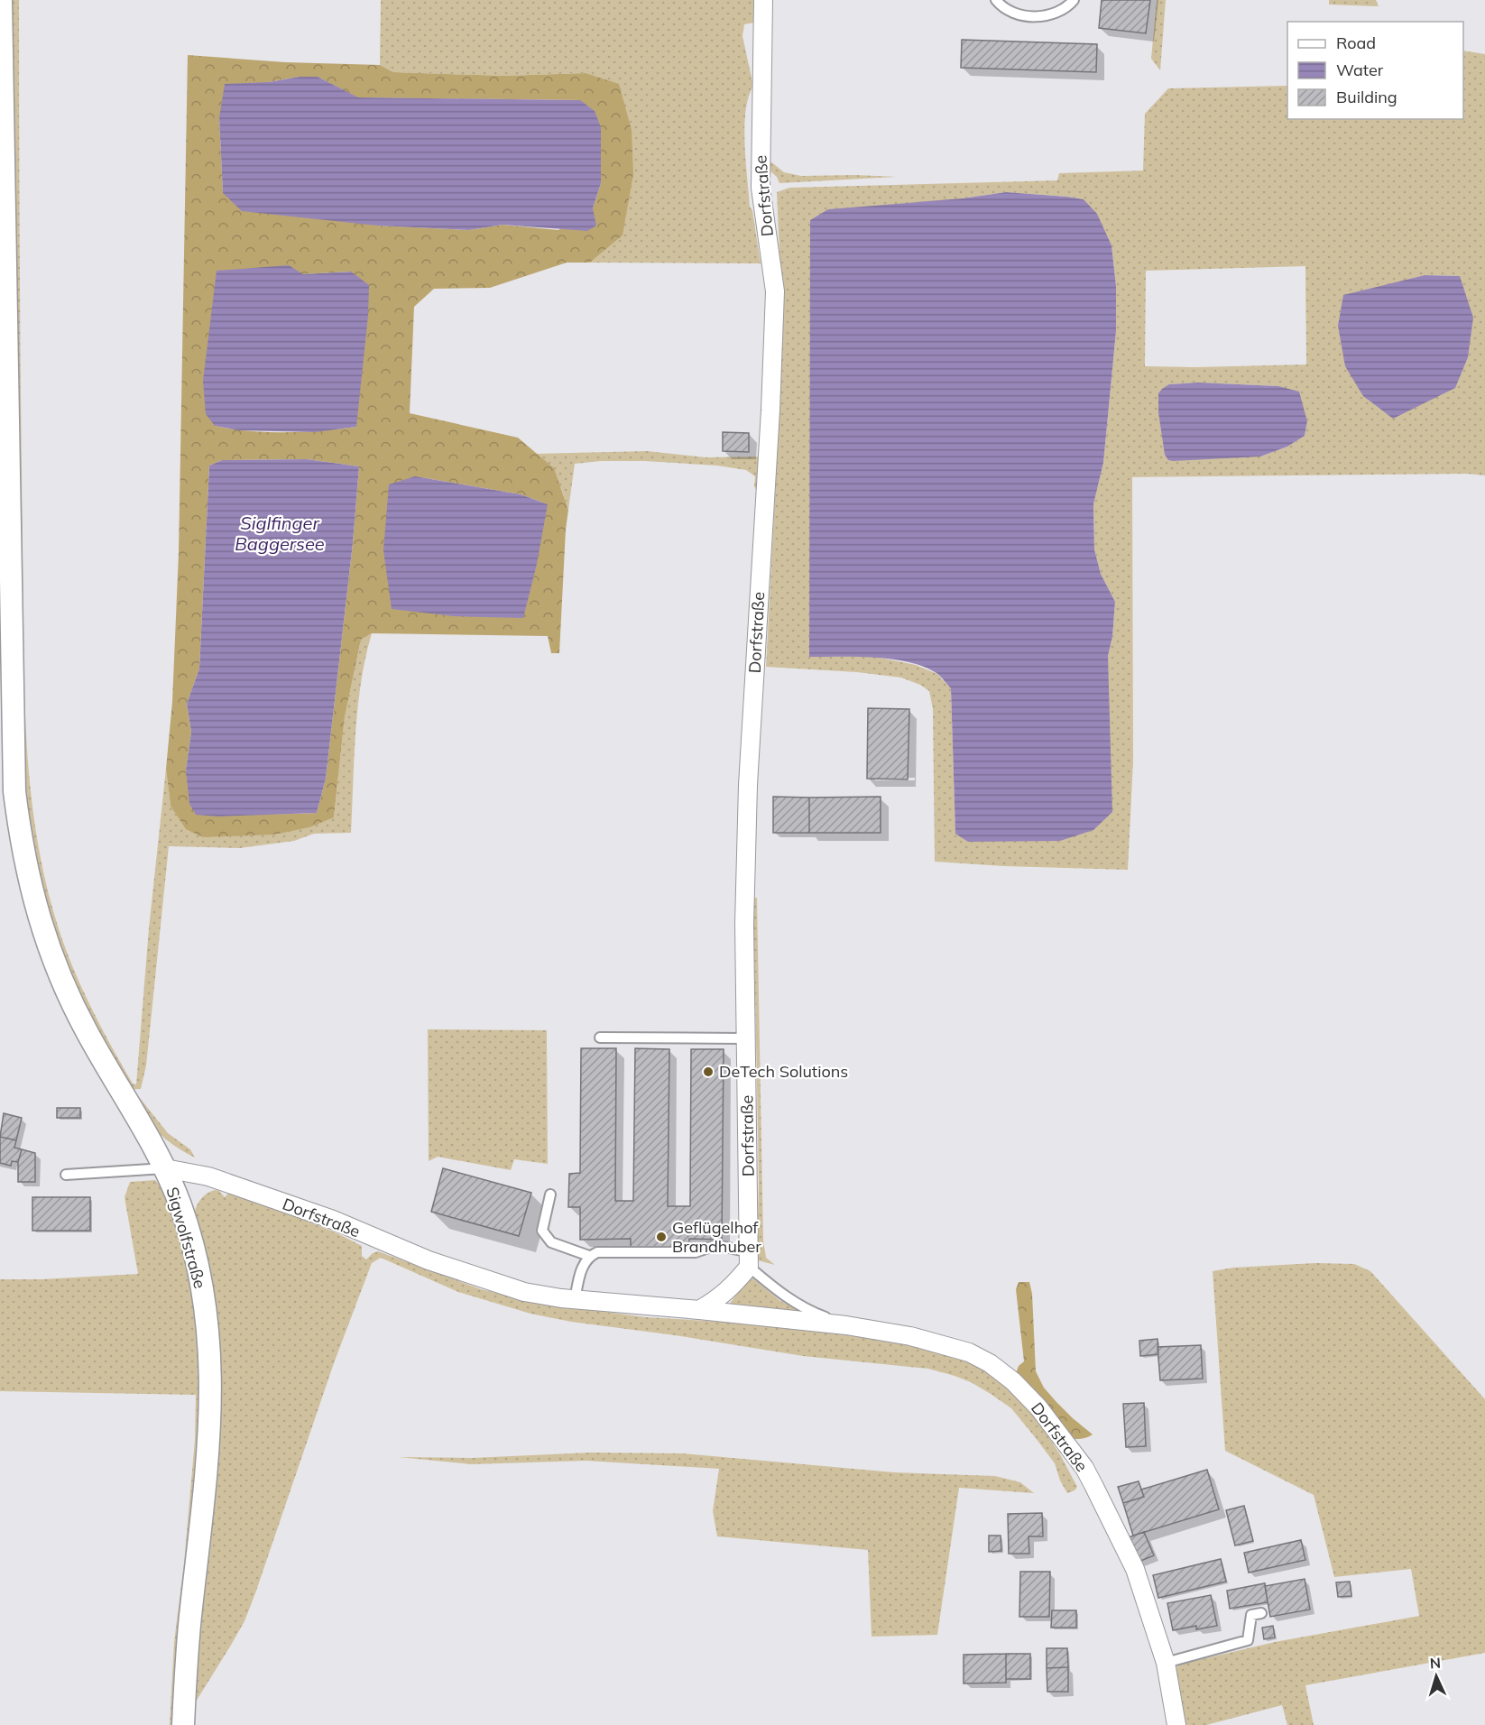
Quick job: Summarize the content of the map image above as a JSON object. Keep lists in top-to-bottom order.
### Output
{
  "streets": {
    "street": ["Dorfstraße", "Sigwolfstraße"]
  },
  "crossings": [
    ["Dorfstraße", "Sigwolfstraße"]
  ],
  "water": ["Siglfinger Baggersee"],
  "places": ["DeTech Solutions", "Geflügelhof Brandhuber"],
  "legend": ["Road", "Water", "Building"],
  "north": "top"
}
